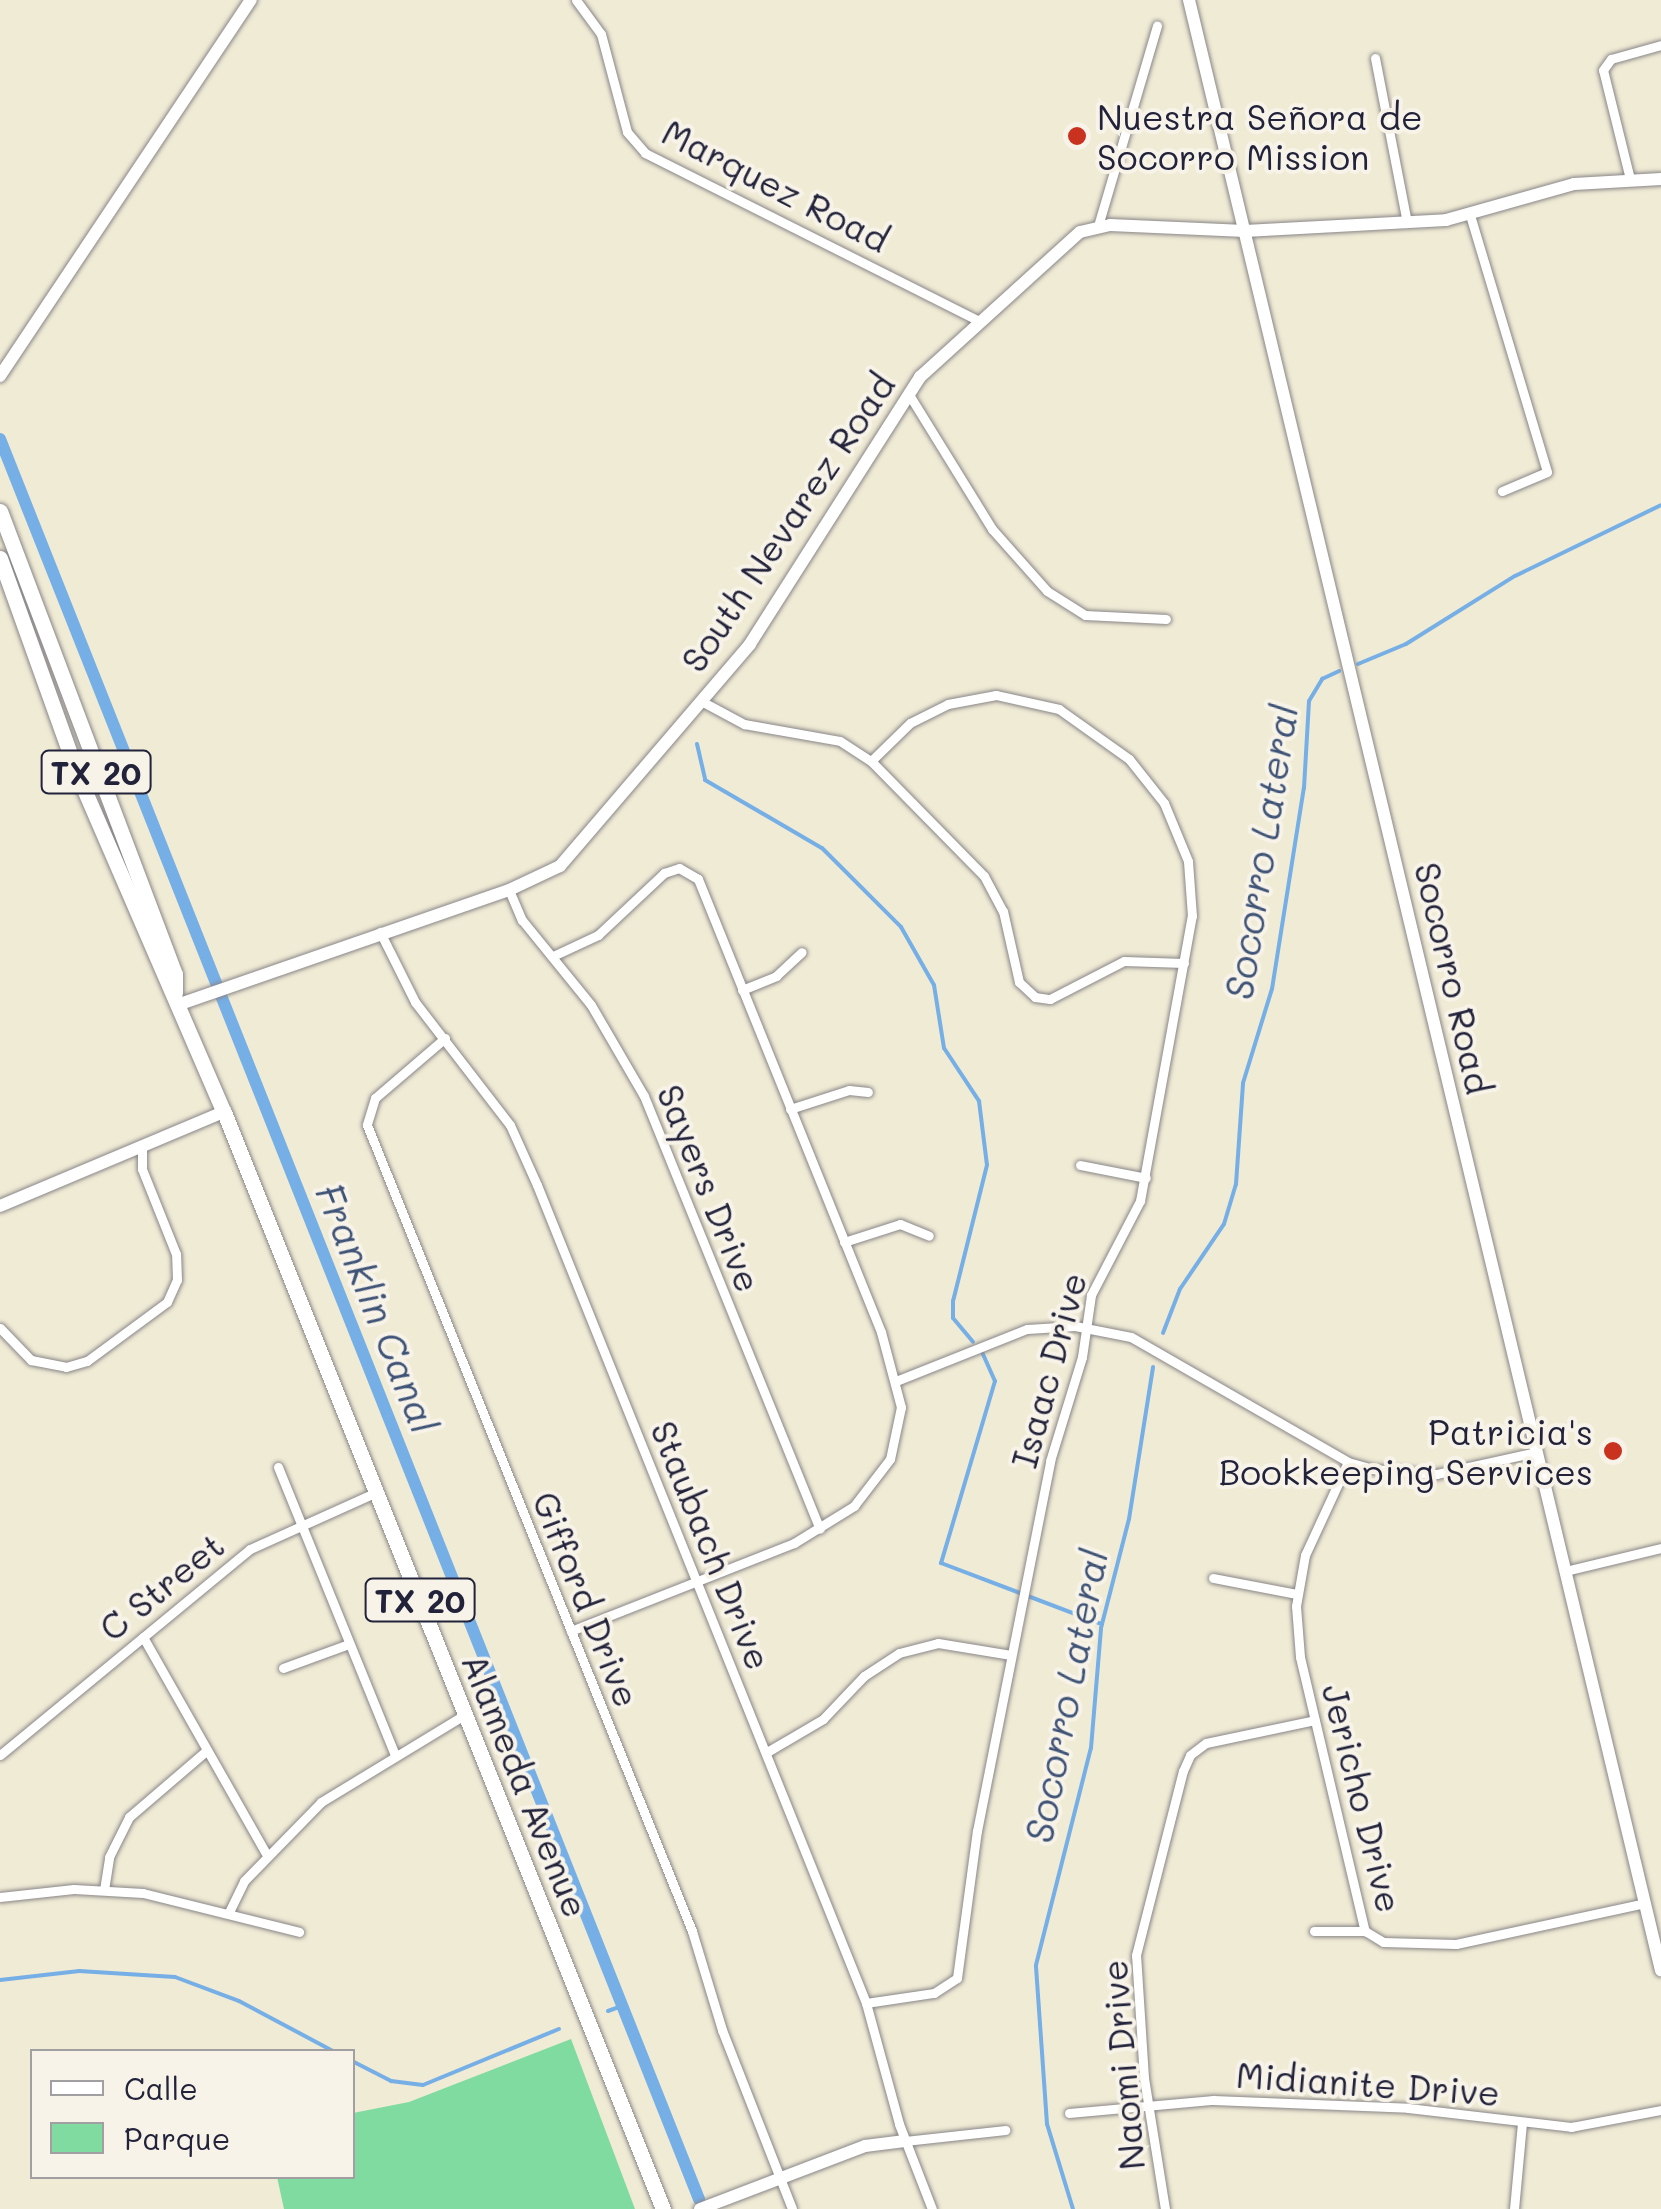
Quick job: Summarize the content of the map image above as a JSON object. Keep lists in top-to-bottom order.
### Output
{
  "streets": {
    "main road": ["TX 20", "Alameda Avenue"],
    "street": [
      "Marquez Road",
      "South Nevarez Road",
      "Socorro Road",
      "Sayers Drive",
      "Isaac Drive",
      "Staubach Drive",
      "C Street",
      "Gifford Drive",
      "Jericho Drive",
      "Naomi Drive",
      "Midianite Drive"
    ]
  },
  "crossings": [
    ["Marquez Road", "South Nevarez Road"],
    ["South Nevarez Road", "Sayers Drive"],
    ["South Nevarez Road", "Staubach Drive"],
    ["South Nevarez Road", "Alameda Avenue"],
    ["Socorro Road", "Jericho Drive"],
    ["Isaac Drive", "Staubach Drive"],
    ["Staubach Drive", "Gifford Drive"],
    ["C Street", "Alameda Avenue"],
    ["Jericho Drive", "Naomi Drive"],
    ["Naomi Drive", "Midianite Drive"]
  ],
  "water": ["Socorro Lateral", "Franklin Canal"],
  "places": ["Nuestra Señora de Socorro Mission", "Patricia's Bookkeeping Services"],
  "legend": ["Calle", "Parque"]
}
